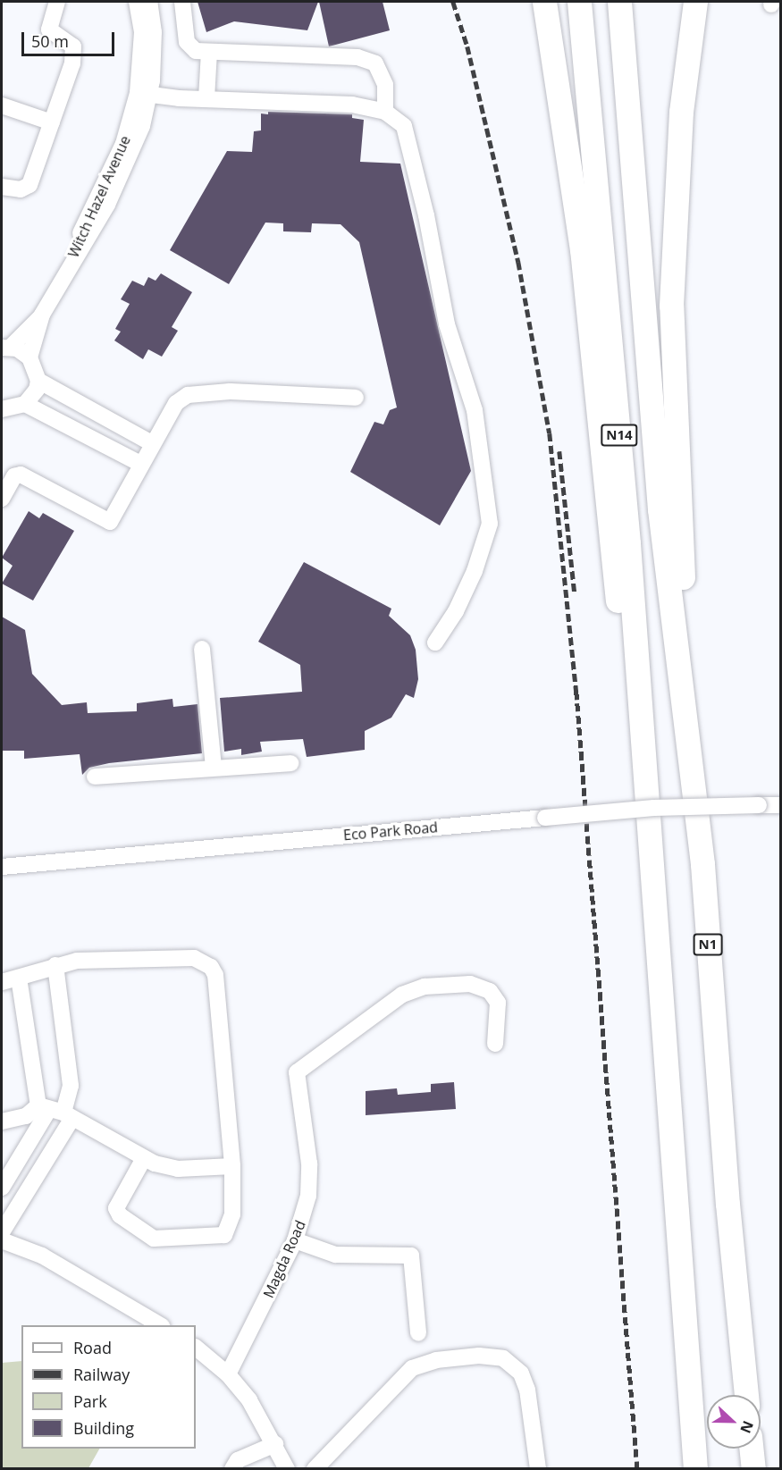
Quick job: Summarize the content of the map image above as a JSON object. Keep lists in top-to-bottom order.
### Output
{
  "streets": {
    "highway": ["N14", "N1"],
    "street": ["Witch Hazel Avenue", "Eco Park Road", "Magda Road"]
  },
  "crossings": [
    ["N14", "N1"]
  ],
  "legend": [
    "Road",
    "Railway",
    "Park",
    "Building"
  ],
  "scale_bar": "50 m",
  "north": "right"
}
